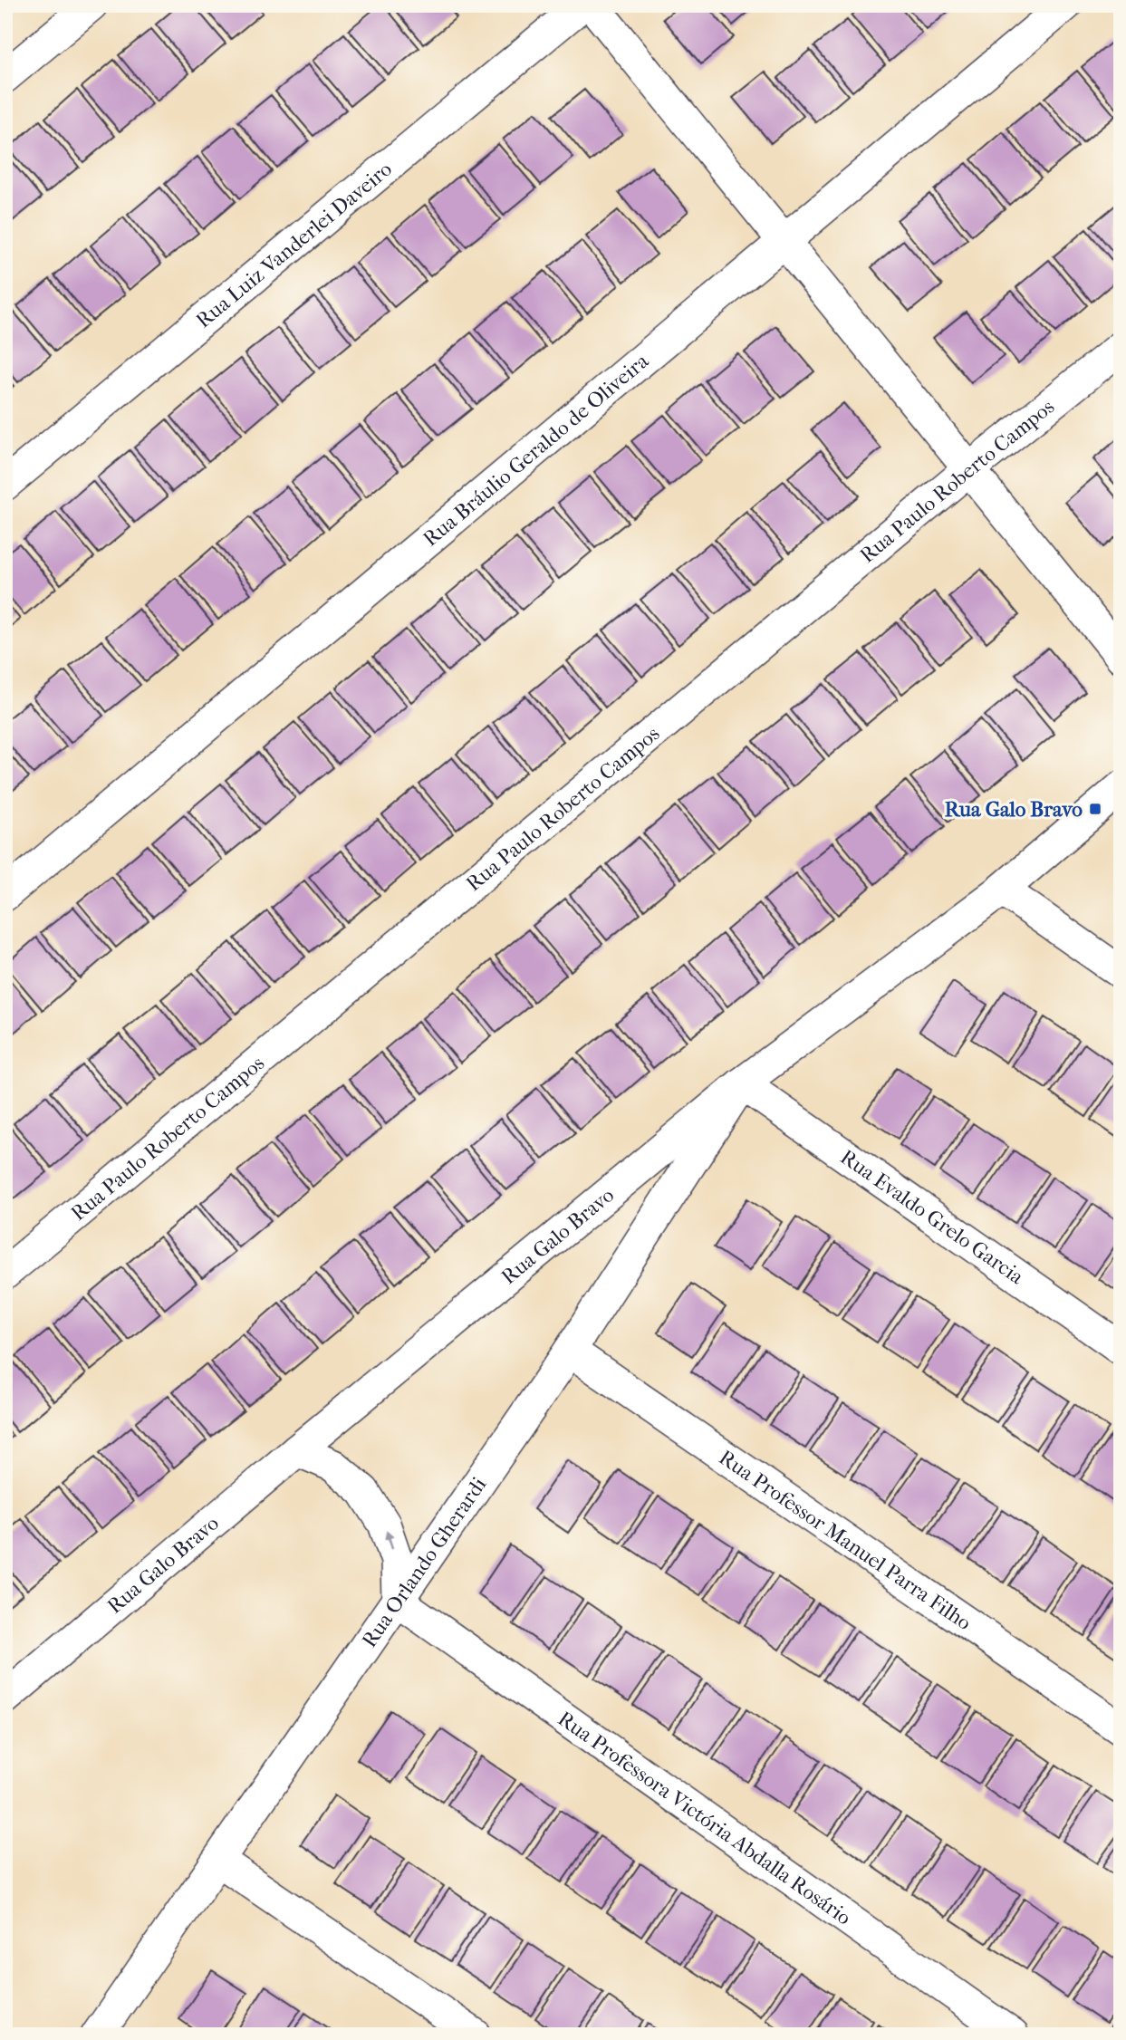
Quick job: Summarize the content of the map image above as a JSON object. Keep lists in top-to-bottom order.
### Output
{
  "streets": {
    "street": [
      "Rua Luiz Vanderlei Daveiro",
      "Rua Bráulio Geraldo de Oliveira",
      "Rua Paulo Roberto Campos",
      "Rua Evaldo Grelo Garcia",
      "Rua Galo Bravo",
      "Rua Professor Manuel Parra Filho",
      "Rua Orlando Gherardi",
      "Rua Professora Victória Abdalla Rosário"
    ]
  },
  "crossings": [
    ["Rua Evaldo Grelo Garcia", "Rua Galo Bravo"],
    ["Rua Evaldo Grelo Garcia", "Rua Orlando Gherardi"],
    ["Rua Galo Bravo", "Rua Orlando Gherardi"],
    ["Rua Professor Manuel Parra Filho", "Rua Orlando Gherardi"],
    ["Rua Orlando Gherardi", "Rua Professora Victória Abdalla Rosário"]
  ],
  "places": {
    "transit": ["Rua Galo Bravo"]
  }
}
